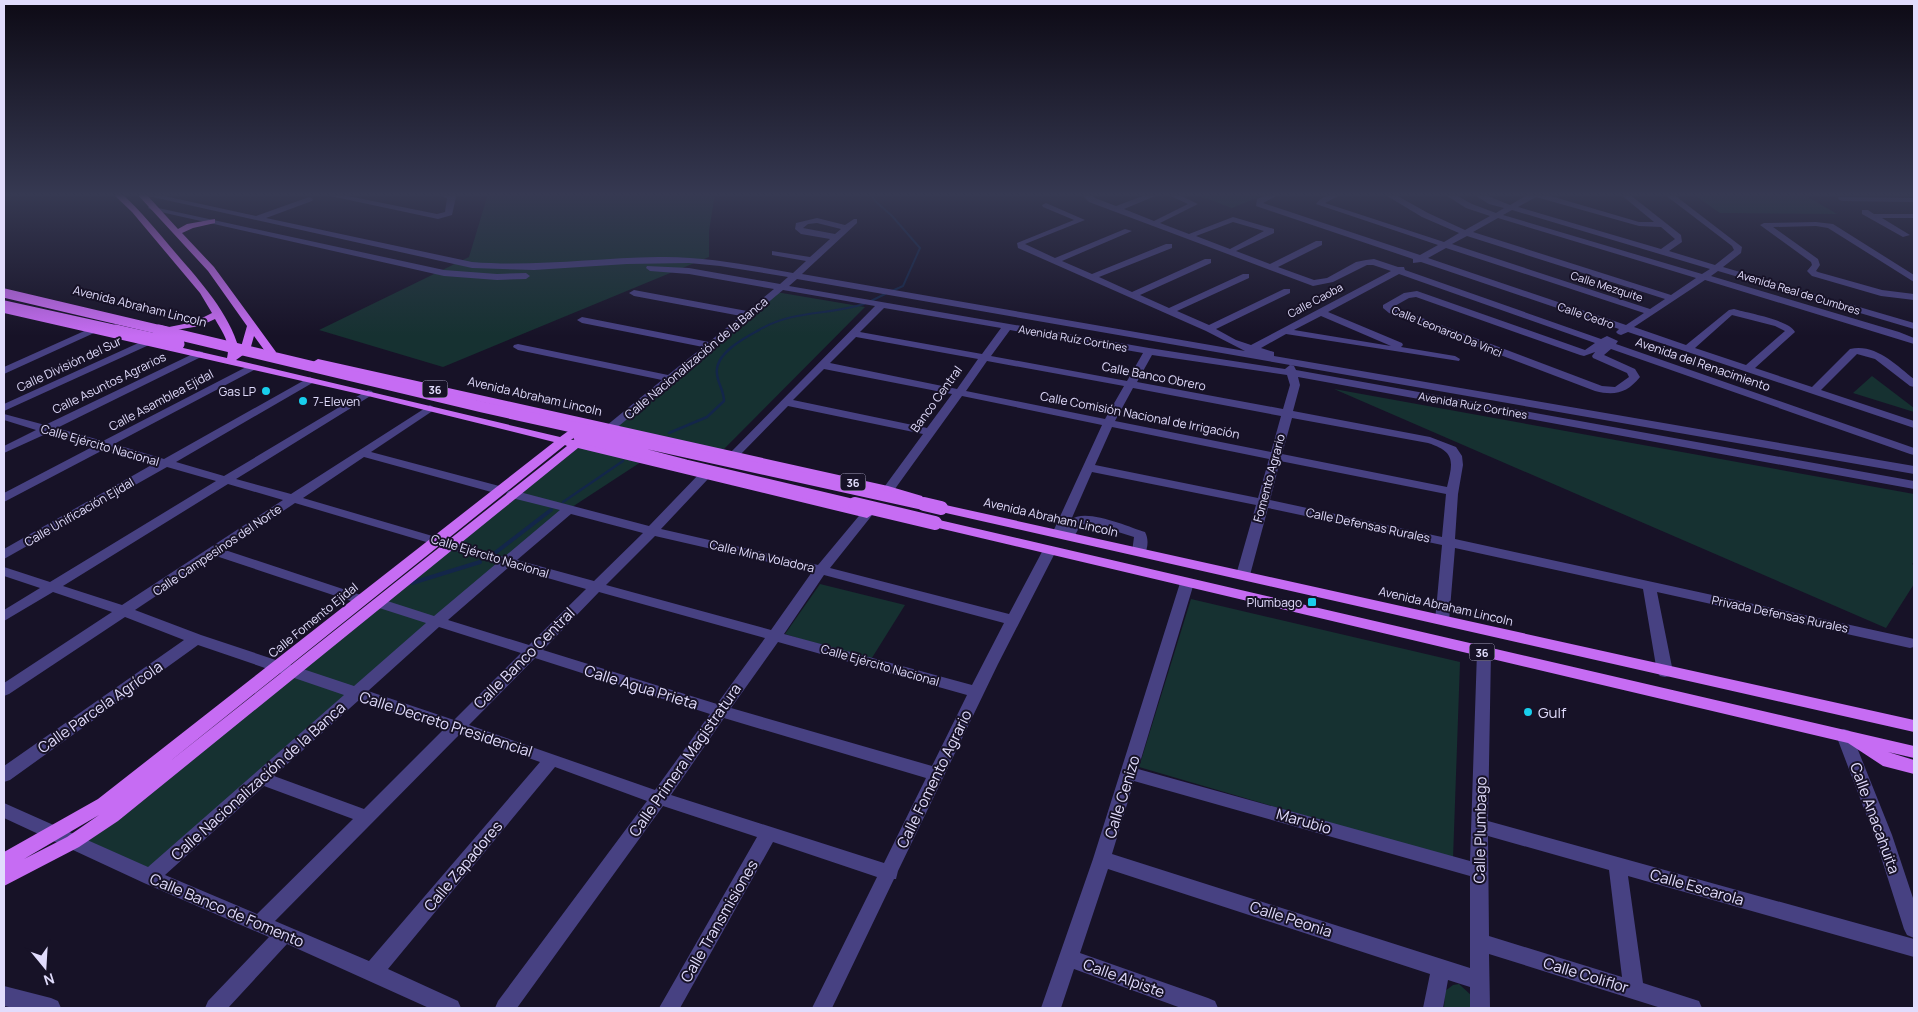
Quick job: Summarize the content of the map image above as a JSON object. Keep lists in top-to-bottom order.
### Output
{
  "streets": {
    "main road": ["Avenida Abraham Lincoln", "36", "Calle Fomento Ejidal"],
    "street": [
      "Calle Mezquite",
      "Avenida Real de Cumbres",
      "Calle Caoba",
      "Calle Cedro",
      "Calle Leonardo Da Vinci",
      "Avenida Ruíz Cortines",
      "Calle Nacionalización de la Banca",
      "Calle División del Sur",
      "Avenida del Renacimiento",
      "Calle Banco Obrero",
      "Calle Asuntos Agrarios",
      "Banco Central",
      "Calle Asamblea Ejidal",
      "Calle Comisión Nacional de Irrigación",
      "Calle Ejército Nacional",
      "Fomento Agrario",
      "Calle Unificación Ejidal",
      "Calle Defensas Rurales",
      "Calle Campesinos del Norte",
      "Calle Mina Voladora",
      "Privada Defensas Rurales",
      "Calle Banco Central",
      "Calle Agua Prieta",
      "Calle Parcela Agrícola",
      "Calle Decreto Presidencial",
      "Calle Primera Magistratura",
      "Calle Fomento Agrario",
      "Calle Cenizo",
      "Calle Anacahuita",
      "Marubio",
      "Calle Plumbago",
      "Calle Zapadores",
      "Calle Escarola",
      "Calle Banco de Fomento",
      "Calle Peonia",
      "Calle Transmisiones",
      "Calle Coliflor",
      "Calle Alpiste"
    ]
  },
  "crossings": [
    ["Calle Mezquite", "Calle Caoba"],
    ["Calle Caoba", "Calle Cedro"],
    ["Calle Caoba", "Avenida Ruíz Cortines"],
    ["Calle Caoba", "Avenida del Renacimiento"],
    ["Avenida Abraham Lincoln", "Calle Nacionalización de la Banca"],
    ["Avenida Abraham Lincoln", "Banco Central"],
    ["Avenida Abraham Lincoln", "Fomento Agrario"],
    ["Avenida Abraham Lincoln", "Calle Fomento Ejidal"],
    ["Calle Cedro", "Calle Leonardo Da Vinci"],
    ["Calle Cedro", "Avenida del Renacimiento"],
    ["Calle Leonardo Da Vinci", "Avenida del Renacimiento"],
    ["Avenida Ruíz Cortines", "Calle Nacionalización de la Banca"],
    ["Avenida Ruíz Cortines", "Banco Central"],
    ["Avenida Ruíz Cortines", "Fomento Agrario"],
    ["Calle Nacionalización de la Banca", "Calle Ejército Nacional"],
    ["Calle Nacionalización de la Banca", "Calle Mina Voladora"],
    ["Calle Nacionalización de la Banca", "Calle Fomento Ejidal"],
    ["Calle Nacionalización de la Banca", "Calle Agua Prieta"],
    ["Calle Nacionalización de la Banca", "Calle Decreto Presidencial"],
    ["Calle Nacionalización de la Banca", "Calle Banco de Fomento"],
    ["Calle División del Sur", "36"],
    ["Calle Banco Obrero", "Banco Central"],
    ["Calle Banco Obrero", "Calle Comisión Nacional de Irrigación"],
    ["Calle Banco Obrero", "Fomento Agrario"],
    ["Calle Asuntos Agrarios", "36"],
    ["Calle Asuntos Agrarios", "Calle Ejército Nacional"],
    ["36", "Calle Asamblea Ejidal"],
    ["36", "Calle Unificación Ejidal"],
    ["36", "Calle Campesinos del Norte"],
    ["36", "Calle Fomento Ejidal"],
    ["36", "Calle Banco Central"],
    ["36", "Calle Primera Magistratura"],
    ["36", "Calle Fomento Agrario"],
    ["36", "Calle Cenizo"],
    ["36", "Calle Anacahuita"],
    ["36", "Calle Plumbago"],
    ["Banco Central", "Calle Comisión Nacional de Irrigación"],
    ["Calle Asamblea Ejidal", "Calle Ejército Nacional"],
    ["Calle Comisión Nacional de Irrigación", "Fomento Agrario"],
    ["Calle Ejército Nacional", "Calle Unificación Ejidal"],
    ["Calle Ejército Nacional", "Calle Campesinos del Norte"],
    ["Calle Ejército Nacional", "Calle Fomento Ejidal"],
    ["Calle Ejército Nacional", "Calle Banco Central"],
    ["Calle Ejército Nacional", "Calle Primera Magistratura"],
    ["Calle Ejército Nacional", "Calle Fomento Agrario"],
    ["Fomento Agrario", "Calle Defensas Rurales"],
    ["Calle Defensas Rurales", "Privada Defensas Rurales"],
    ["Calle Campesinos del Norte", "Calle Mina Voladora"],
    ["Calle Campesinos del Norte", "Calle Decreto Presidencial"],
    ["Calle Mina Voladora", "Calle Fomento Ejidal"],
    ["Calle Mina Voladora", "Calle Banco Central"],
    ["Calle Mina Voladora", "Calle Primera Magistratura"],
    ["Calle Mina Voladora", "Calle Fomento Agrario"],
    ["Calle Fomento Ejidal", "Calle Agua Prieta"],
    ["Calle Fomento Ejidal", "Calle Decreto Presidencial"],
    ["Calle Fomento Ejidal", "Calle Banco de Fomento"],
    ["Calle Banco Central", "Calle Agua Prieta"],
    ["Calle Banco Central", "Calle Decreto Presidencial"],
    ["Calle Banco Central", "Calle Banco de Fomento"],
    ["Calle Agua Prieta", "Calle Primera Magistratura"],
    ["Calle Agua Prieta", "Calle Fomento Agrario"],
    ["Calle Parcela Agrícola", "Calle Decreto Presidencial"],
    ["Calle Decreto Presidencial", "Calle Primera Magistratura"],
    ["Calle Decreto Presidencial", "Calle Fomento Agrario"],
    ["Calle Decreto Presidencial", "Calle Zapadores"],
    ["Calle Decreto Presidencial", "Calle Transmisiones"],
    ["Calle Cenizo", "Marubio"],
    ["Calle Cenizo", "Calle Peonia"],
    ["Calle Cenizo", "Calle Alpiste"],
    ["Marubio", "Calle Plumbago"],
    ["Calle Plumbago", "Calle Escarola"],
    ["Calle Plumbago", "Calle Peonia"],
    ["Calle Plumbago", "Calle Coliflor"],
    ["Calle Zapadores", "Calle Banco de Fomento"]
  ],
  "places": {
    "other": ["Gas LP", "7-Eleven", "Gulf"],
    "transit": ["Plumbago"]
  },
  "north": "bottom"
}
